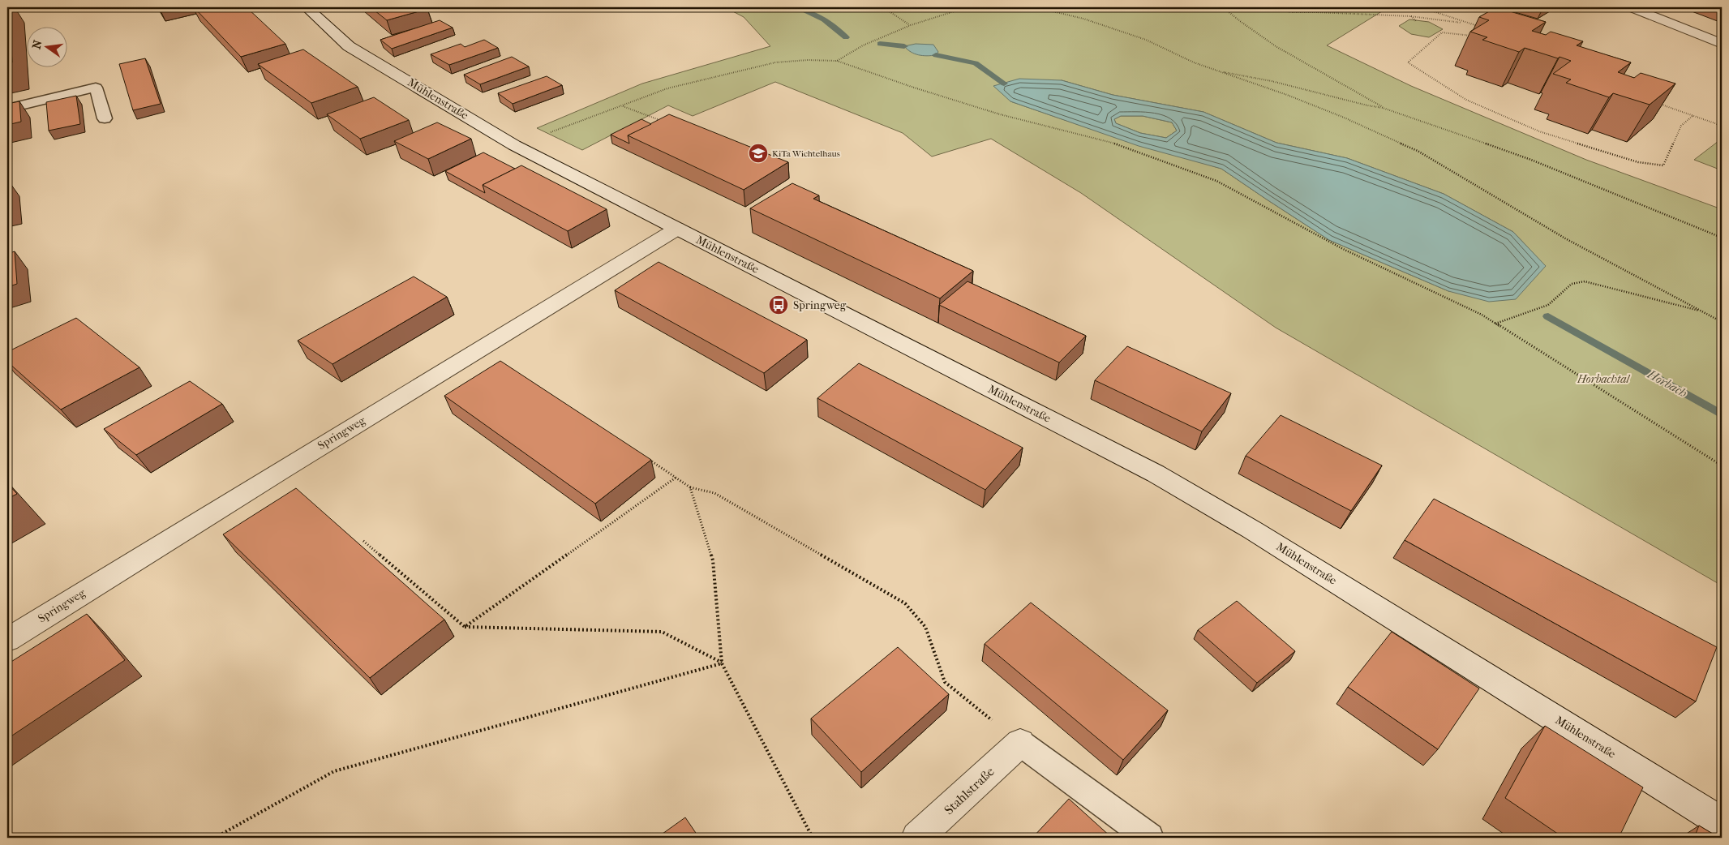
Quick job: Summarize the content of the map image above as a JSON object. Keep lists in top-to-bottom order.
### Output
{
  "streets": {
    "street": ["Mühlenstraße", "Springweg", "Stahlstraße"]
  },
  "crossings": [
    ["Mühlenstraße", "Springweg"]
  ],
  "water": ["Horbach"],
  "parks": ["Horbachtal"],
  "places": {
    "school or university": ["KiTa Wichtelhaus"],
    "bus stop": ["Springweg"]
  },
  "north": "left"
}
